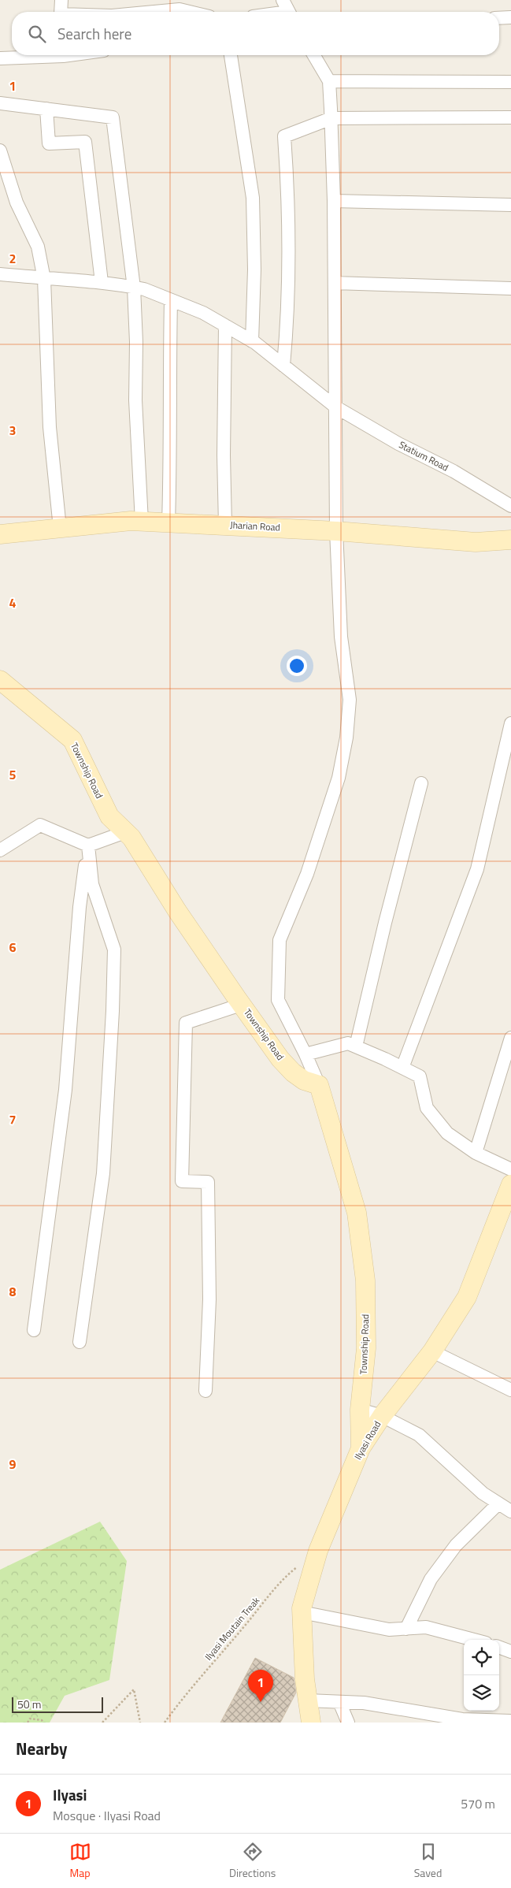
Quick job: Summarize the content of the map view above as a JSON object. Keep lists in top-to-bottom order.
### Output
{
  "streets": {
    "street": [
      "Statium Road",
      "Jharian Road",
      "Township Road",
      "Ilyasi Road"
    ],
    "path": ["Ilyasi Moutain Treak"]
  },
  "crossings": [
    ["Township Road", "Ilyasi Road"]
  ],
  "scale_bar": "50 m",
  "page": {
    "search": "Search here",
    "pins": "1",
    "scale": "50 m",
    "heading": "Nearby",
    "list": [
      {
        "mark": "1",
        "name": "Ilyasi",
        "note": "Mosque · Ilyasi Road",
        "value": "570 m"
      }
    ],
    "nav": ["Map", "Directions", "Saved"]
  },
  "grid": {
    "rows": [
      "1",
      "2",
      "3",
      "4",
      "5",
      "6",
      "7",
      "8",
      "9"
    ]
  }
}
